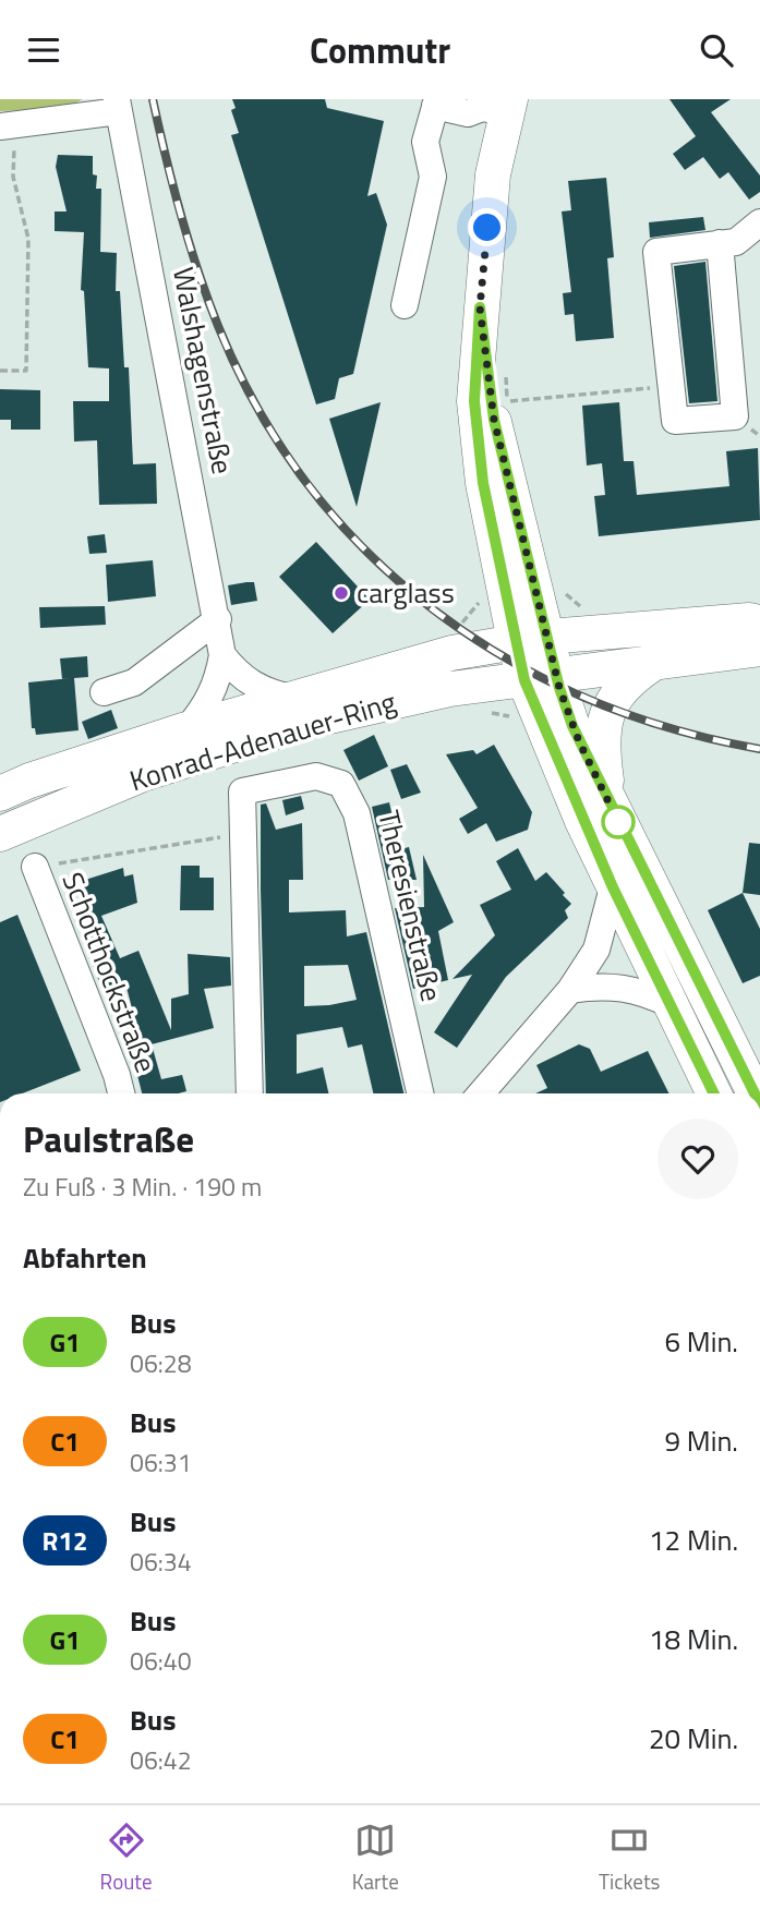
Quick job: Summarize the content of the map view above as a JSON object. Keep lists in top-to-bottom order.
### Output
{
  "streets": {
    "main road": ["Konrad-Adenauer-Ring"],
    "street": ["Walshagenstraße", "Theresienstraße", "Schotthockstraße"]
  },
  "crossings": [
    ["Walshagenstraße", "Konrad-Adenauer-Ring"]
  ],
  "places": ["carglass"],
  "lines": ["bus line G1"],
  "page": {
    "header": "Commutr",
    "heading": [
      ["Paulstraße", "Zu Fuß · 3 Min. · 190 m"],
      "Abfahrten"
    ],
    "list": [
      {
        "mark": "G1",
        "name": "Bus",
        "note": "06:28",
        "value": "6 Min."
      },
      {
        "mark": "C1",
        "name": "Bus",
        "note": "06:31",
        "value": "9 Min."
      },
      {
        "mark": "R12",
        "name": "Bus",
        "note": "06:34",
        "value": "12 Min."
      },
      {
        "mark": "G1",
        "name": "Bus",
        "note": "06:40",
        "value": "18 Min."
      },
      {
        "mark": "C1",
        "name": "Bus",
        "note": "06:42",
        "value": "20 Min."
      }
    ],
    "tabs": ["Route", "Karte", "Tickets"]
  }
}
